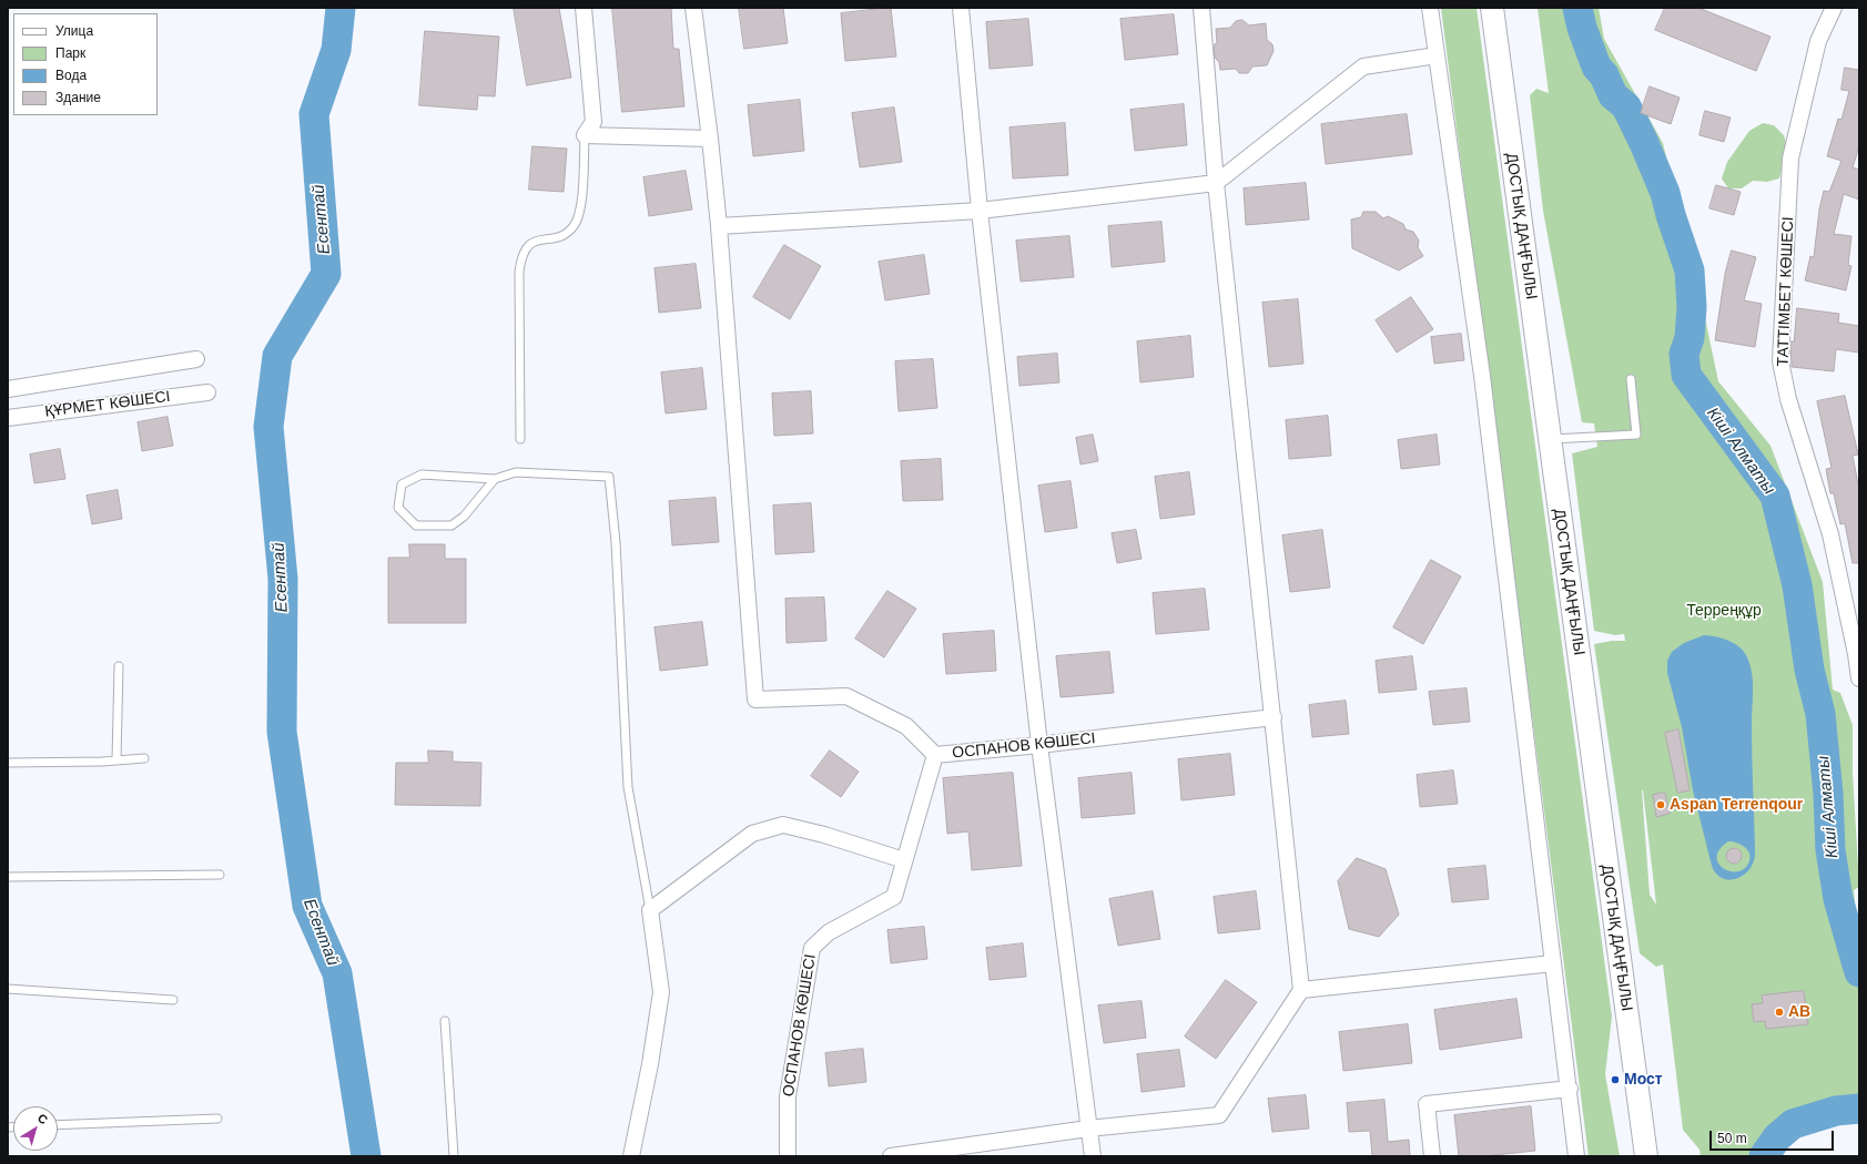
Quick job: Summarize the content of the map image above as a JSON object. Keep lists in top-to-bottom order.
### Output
{
  "streets": {
    "main road": ["ДОСТЫҚ ДАҢҒЫЛЫ"],
    "street": ["ТАТТІМБЕТ КӨШЕСІ", "ҚҰРМЕТ КӨШЕСІ", "ОСПАНОВ КӨШЕСІ"]
  },
  "water": ["Есентай", "Кіші Алматы"],
  "parks": ["Терреңқұр"],
  "places": ["Aspan Terrenqour", "AB", "Мост"],
  "legend": [
    "Улица",
    "Парк",
    "Вода",
    "Здание"
  ],
  "scale_bar": "50 m",
  "north": "top right"
}
